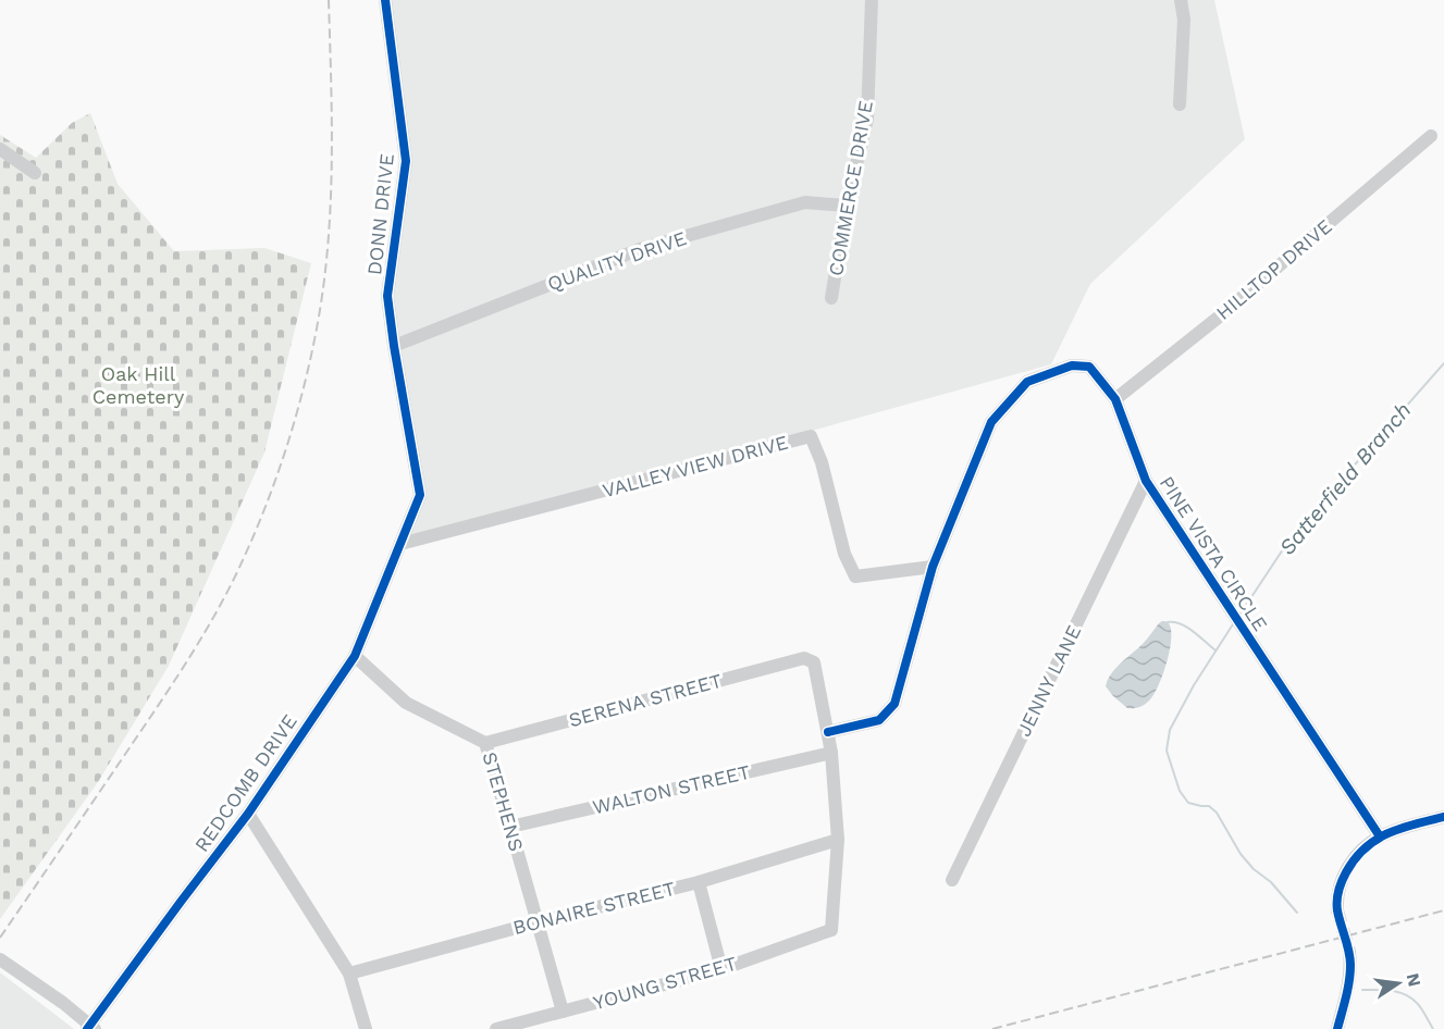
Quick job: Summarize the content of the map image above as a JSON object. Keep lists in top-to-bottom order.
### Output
{
  "streets": {
    "street": [
      "COMMERCE DRIVE",
      "DONN DRIVE",
      "QUALITY DRIVE",
      "HILLTOP DRIVE",
      "VALLEY VIEW DRIVE",
      "PINE VISTA CIRCLE",
      "JENNY LANE",
      "SERENA STREET",
      "REDCOMB DRIVE",
      "WALTON STREET",
      "STEPHENS",
      "BONAIRE STREET",
      "YOUNG STREET"
    ]
  },
  "crossings": [
    ["COMMERCE DRIVE", "QUALITY DRIVE"],
    ["DONN DRIVE", "QUALITY DRIVE"],
    ["DONN DRIVE", "VALLEY VIEW DRIVE"],
    ["DONN DRIVE", "REDCOMB DRIVE"],
    ["HILLTOP DRIVE", "PINE VISTA CIRCLE"],
    ["VALLEY VIEW DRIVE", "PINE VISTA CIRCLE"],
    ["VALLEY VIEW DRIVE", "REDCOMB DRIVE"],
    ["PINE VISTA CIRCLE", "JENNY LANE"],
    ["PINE VISTA CIRCLE", "SERENA STREET"],
    ["SERENA STREET", "STEPHENS"],
    ["REDCOMB DRIVE", "STEPHENS"],
    ["WALTON STREET", "STEPHENS"],
    ["STEPHENS", "BONAIRE STREET"],
    ["STEPHENS", "YOUNG STREET"],
    ["BONAIRE STREET", "YOUNG STREET"]
  ],
  "water": ["Satterfield Branch"],
  "parks": ["Oak Hill Cemetery"],
  "north": "right"
}
